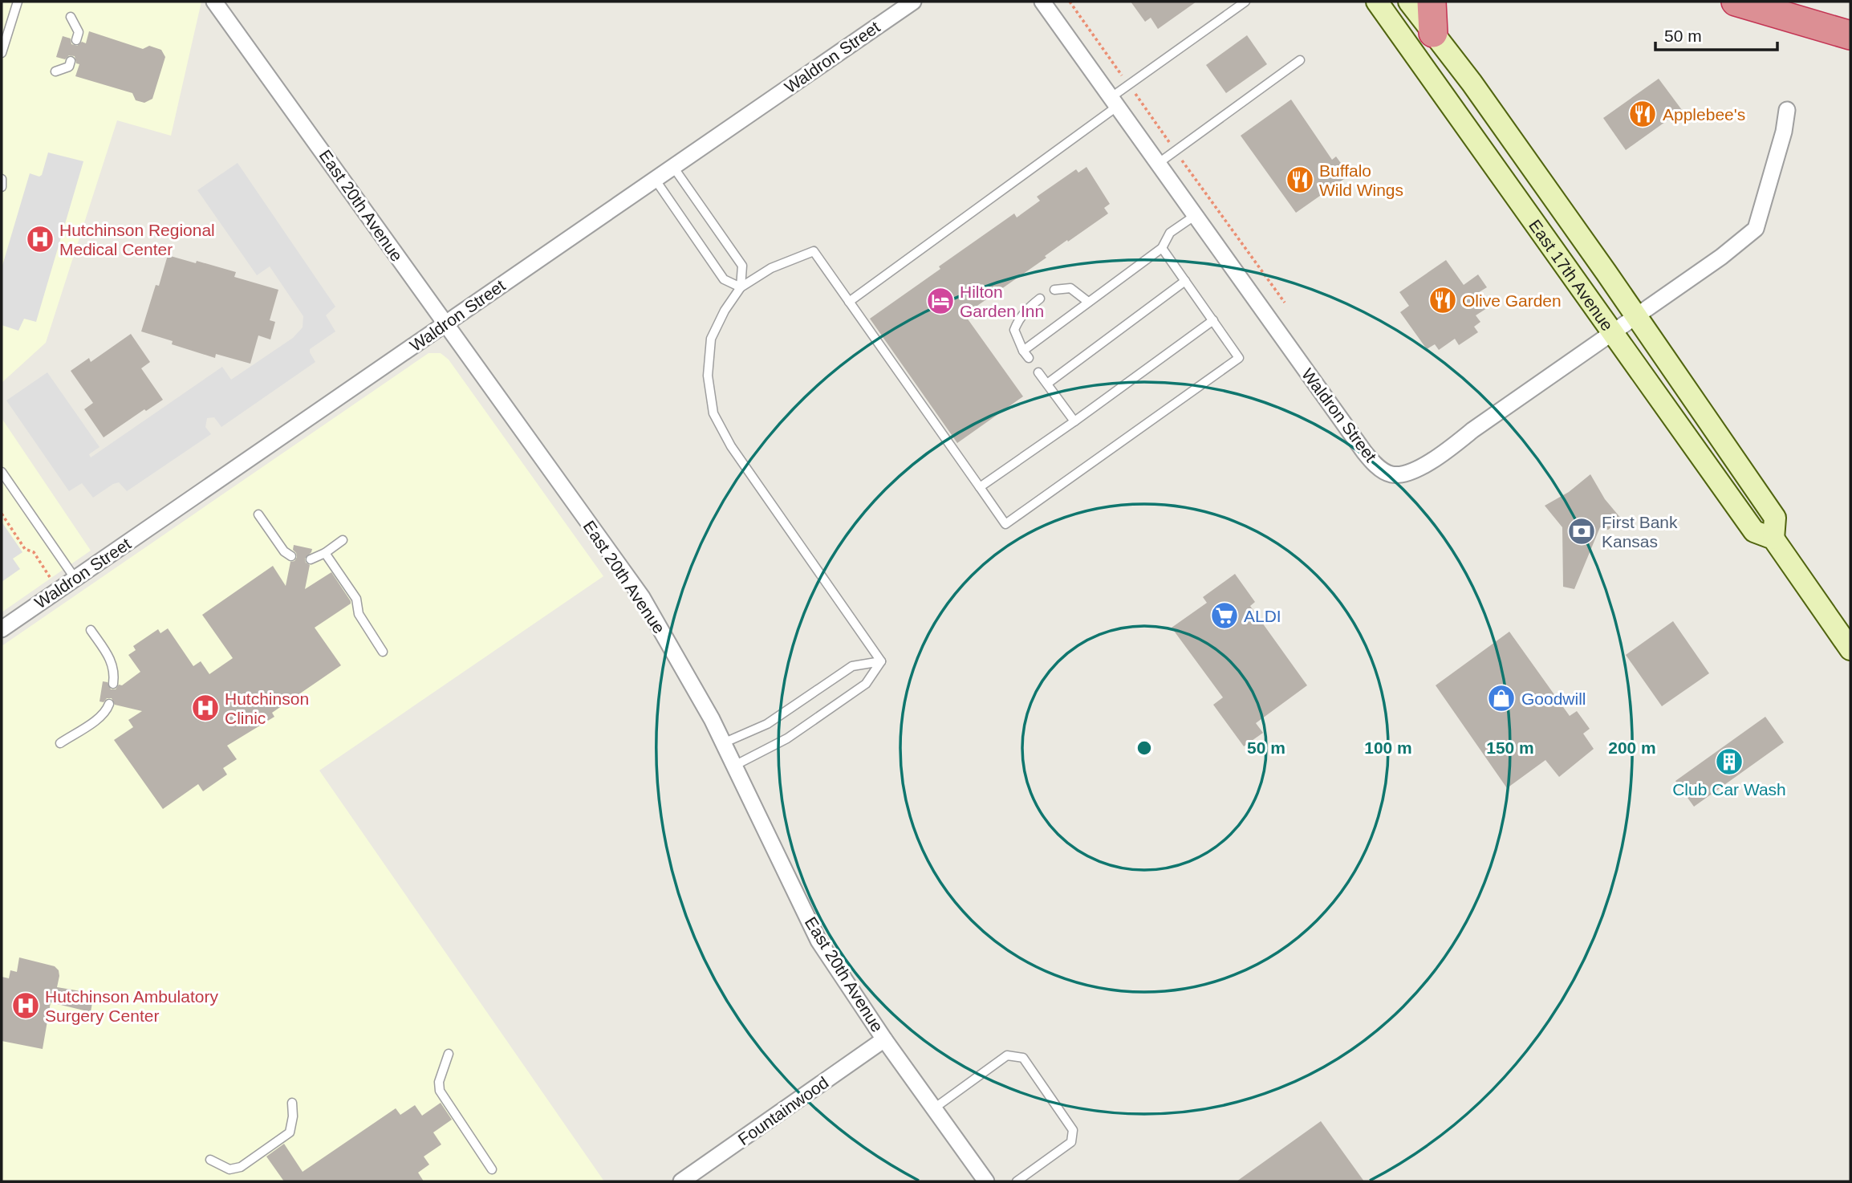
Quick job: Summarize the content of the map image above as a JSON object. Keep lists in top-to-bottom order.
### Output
{
  "streets": {
    "street": [
      "Waldron Street",
      "East 20th Avenue",
      "East 17th Avenue",
      "Fountainwood"
    ]
  },
  "crossings": [
    ["Waldron Street", "East 20th Avenue"],
    ["Waldron Street", "East 17th Avenue"],
    ["East 20th Avenue", "Fountainwood"]
  ],
  "places": {
    "restaurant": ["Applebee's", "Buffalo Wild Wings", "Olive Garden"],
    "hospital": ["Hutchinson Regional Medical Center", "Hutchinson Clinic", "Hutchinson Ambulatory Surgery Center"],
    "hotel": ["Hilton Garden Inn"],
    "bank": ["First Bank Kansas"],
    "supermarket": ["ALDI"],
    "shop": ["Goodwill"],
    "building": ["Club Car Wash"]
  },
  "scale_bar": "50 m",
  "rings": [
    "50 m",
    "100 m",
    "150 m",
    "200 m"
  ]
}
